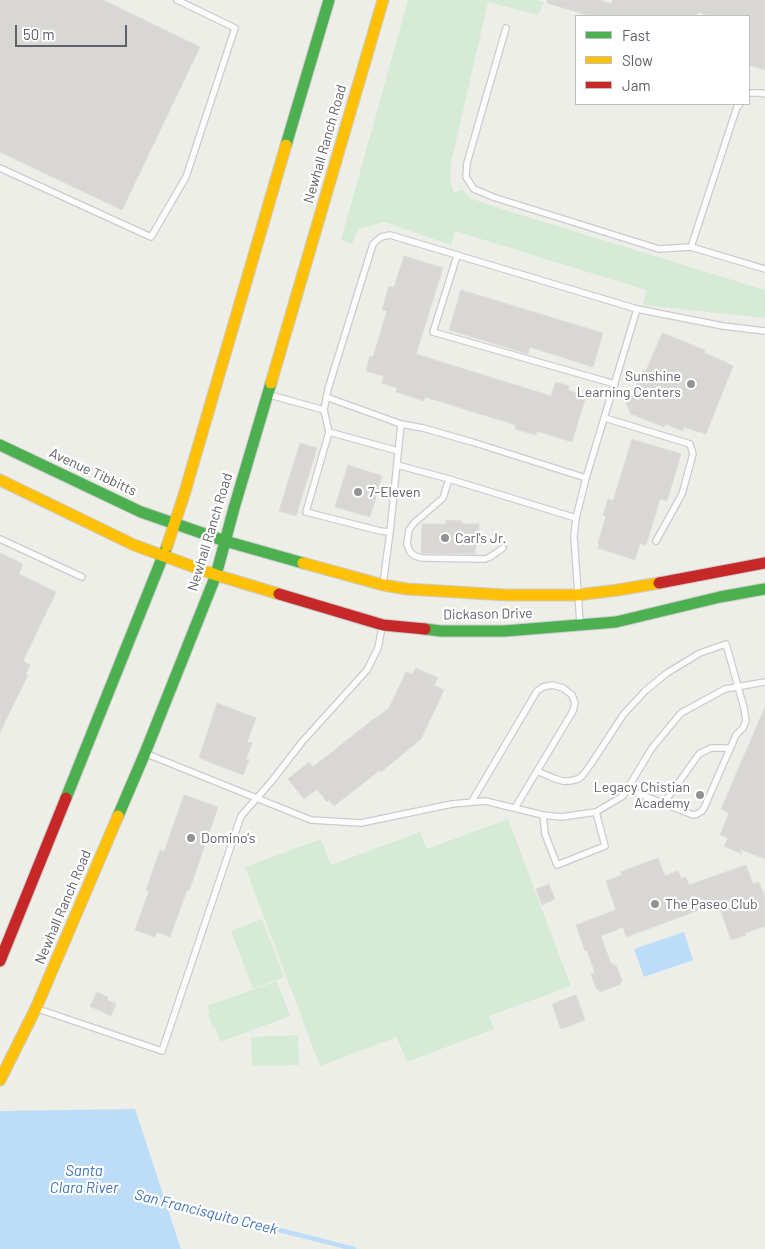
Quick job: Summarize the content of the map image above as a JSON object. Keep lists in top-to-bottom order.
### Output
{
  "streets": {
    "main road": ["Newhall Ranch Road", "Avenue Tibbitts", "Dickason Drive"]
  },
  "crossings": [
    ["Newhall Ranch Road", "Avenue Tibbitts"],
    ["Newhall Ranch Road", "Dickason Drive"],
    ["Avenue Tibbitts", "Dickason Drive"]
  ],
  "water": ["Santa Clara River", "San Francisquito Creek"],
  "places": [
    "Sunshine Learning Centers",
    "7-Eleven",
    "Carl's Jr.",
    "Legacy Chistian Academy",
    "Domino's",
    "The Paseo Club"
  ],
  "legend": ["Fast", "Slow", "Jam"],
  "scale_bar": "50 m"
}
